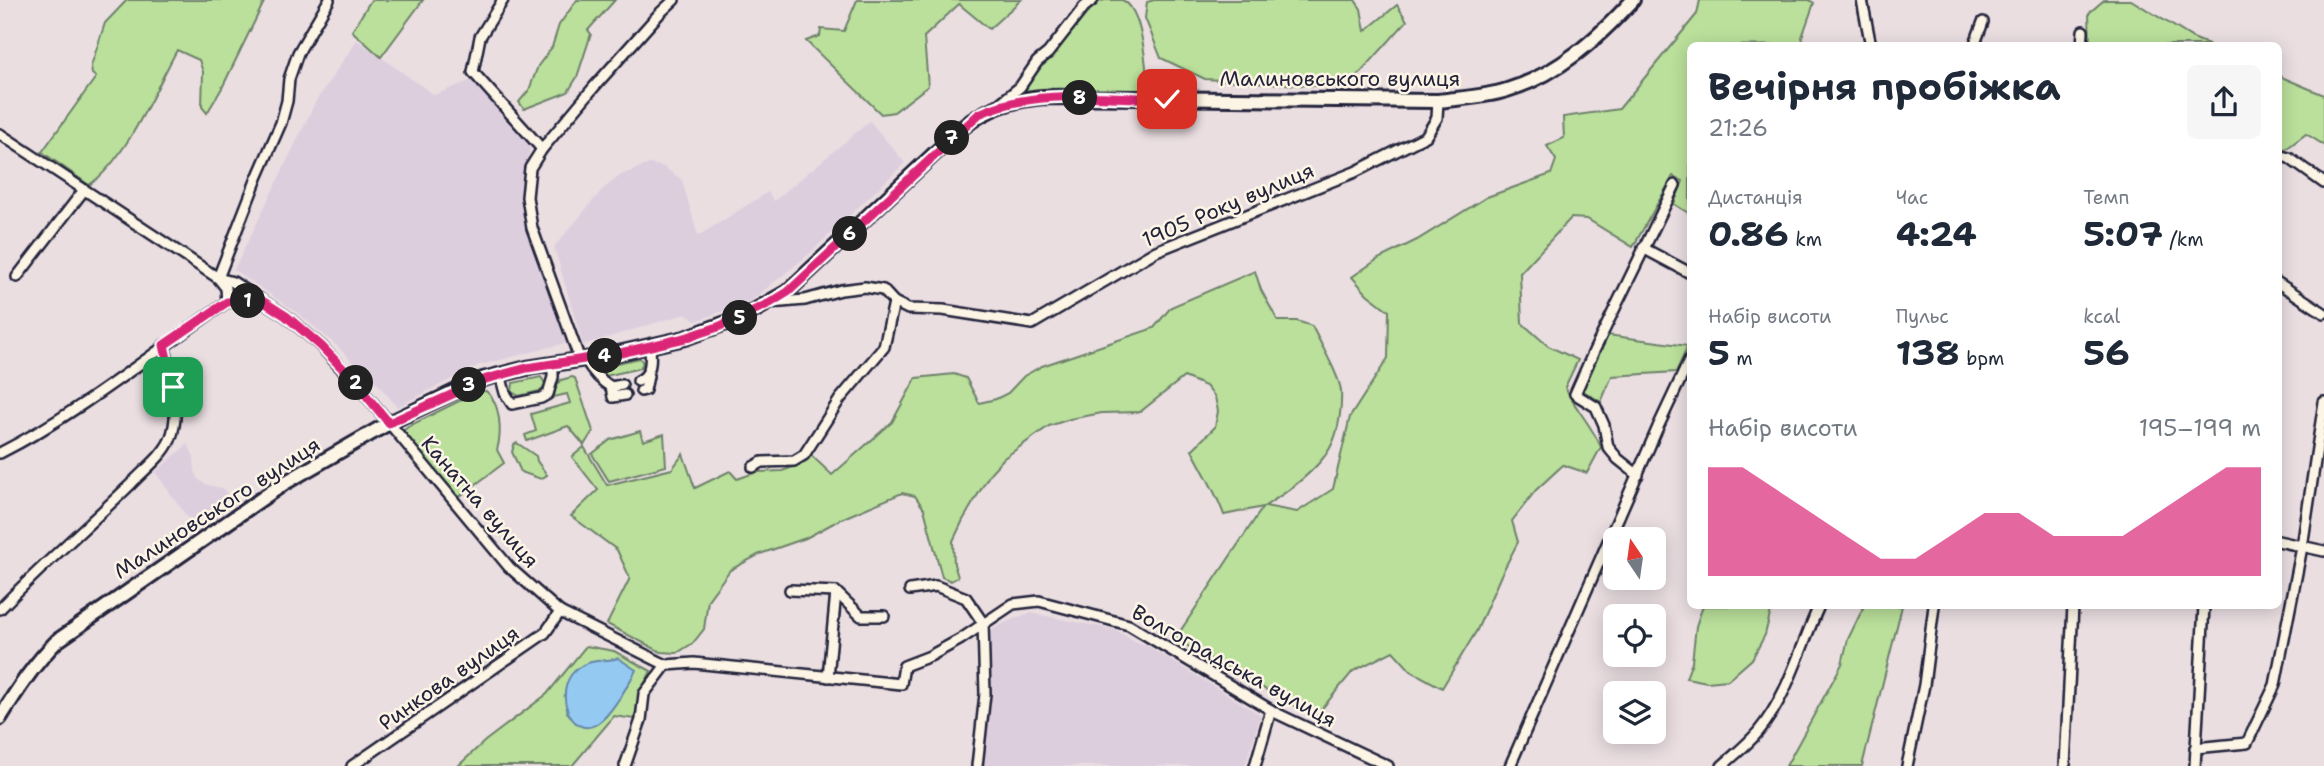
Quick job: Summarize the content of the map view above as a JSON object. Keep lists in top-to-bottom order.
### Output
{
  "streets": {
    "main road": ["Малиновського вулиця"],
    "street": [
      "1905 Року вулиця",
      "Канатна вулиця",
      "Волгоградська вулиця",
      "Ринкова вулиця"
    ]
  },
  "crossings": [
    ["Малиновського вулиця", "1905 Року вулиця"],
    ["Малиновського вулиця", "Канатна вулиця"],
    ["Канатна вулиця", "Волгоградська вулиця"],
    ["Канатна вулиця", "Ринкова вулиця"]
  ],
  "north": "top",
  "page": {
    "heading": ["Вечірня пробіжка", "21:26"],
    "pins": [
      "8",
      "7",
      "6",
      "1",
      "5",
      "4",
      "2",
      "3"
    ],
    "stats": [
      ["Дистанція", "0.86 km"],
      ["Час", "4:24"],
      ["Темп", "5:07 /km"],
      ["Набір висоти", "5 m"],
      ["Пульс", "138 bpm"],
      ["kcal", "56"]
    ],
    "chart": ["Набір висоти", "195–199 m"]
  }
}
